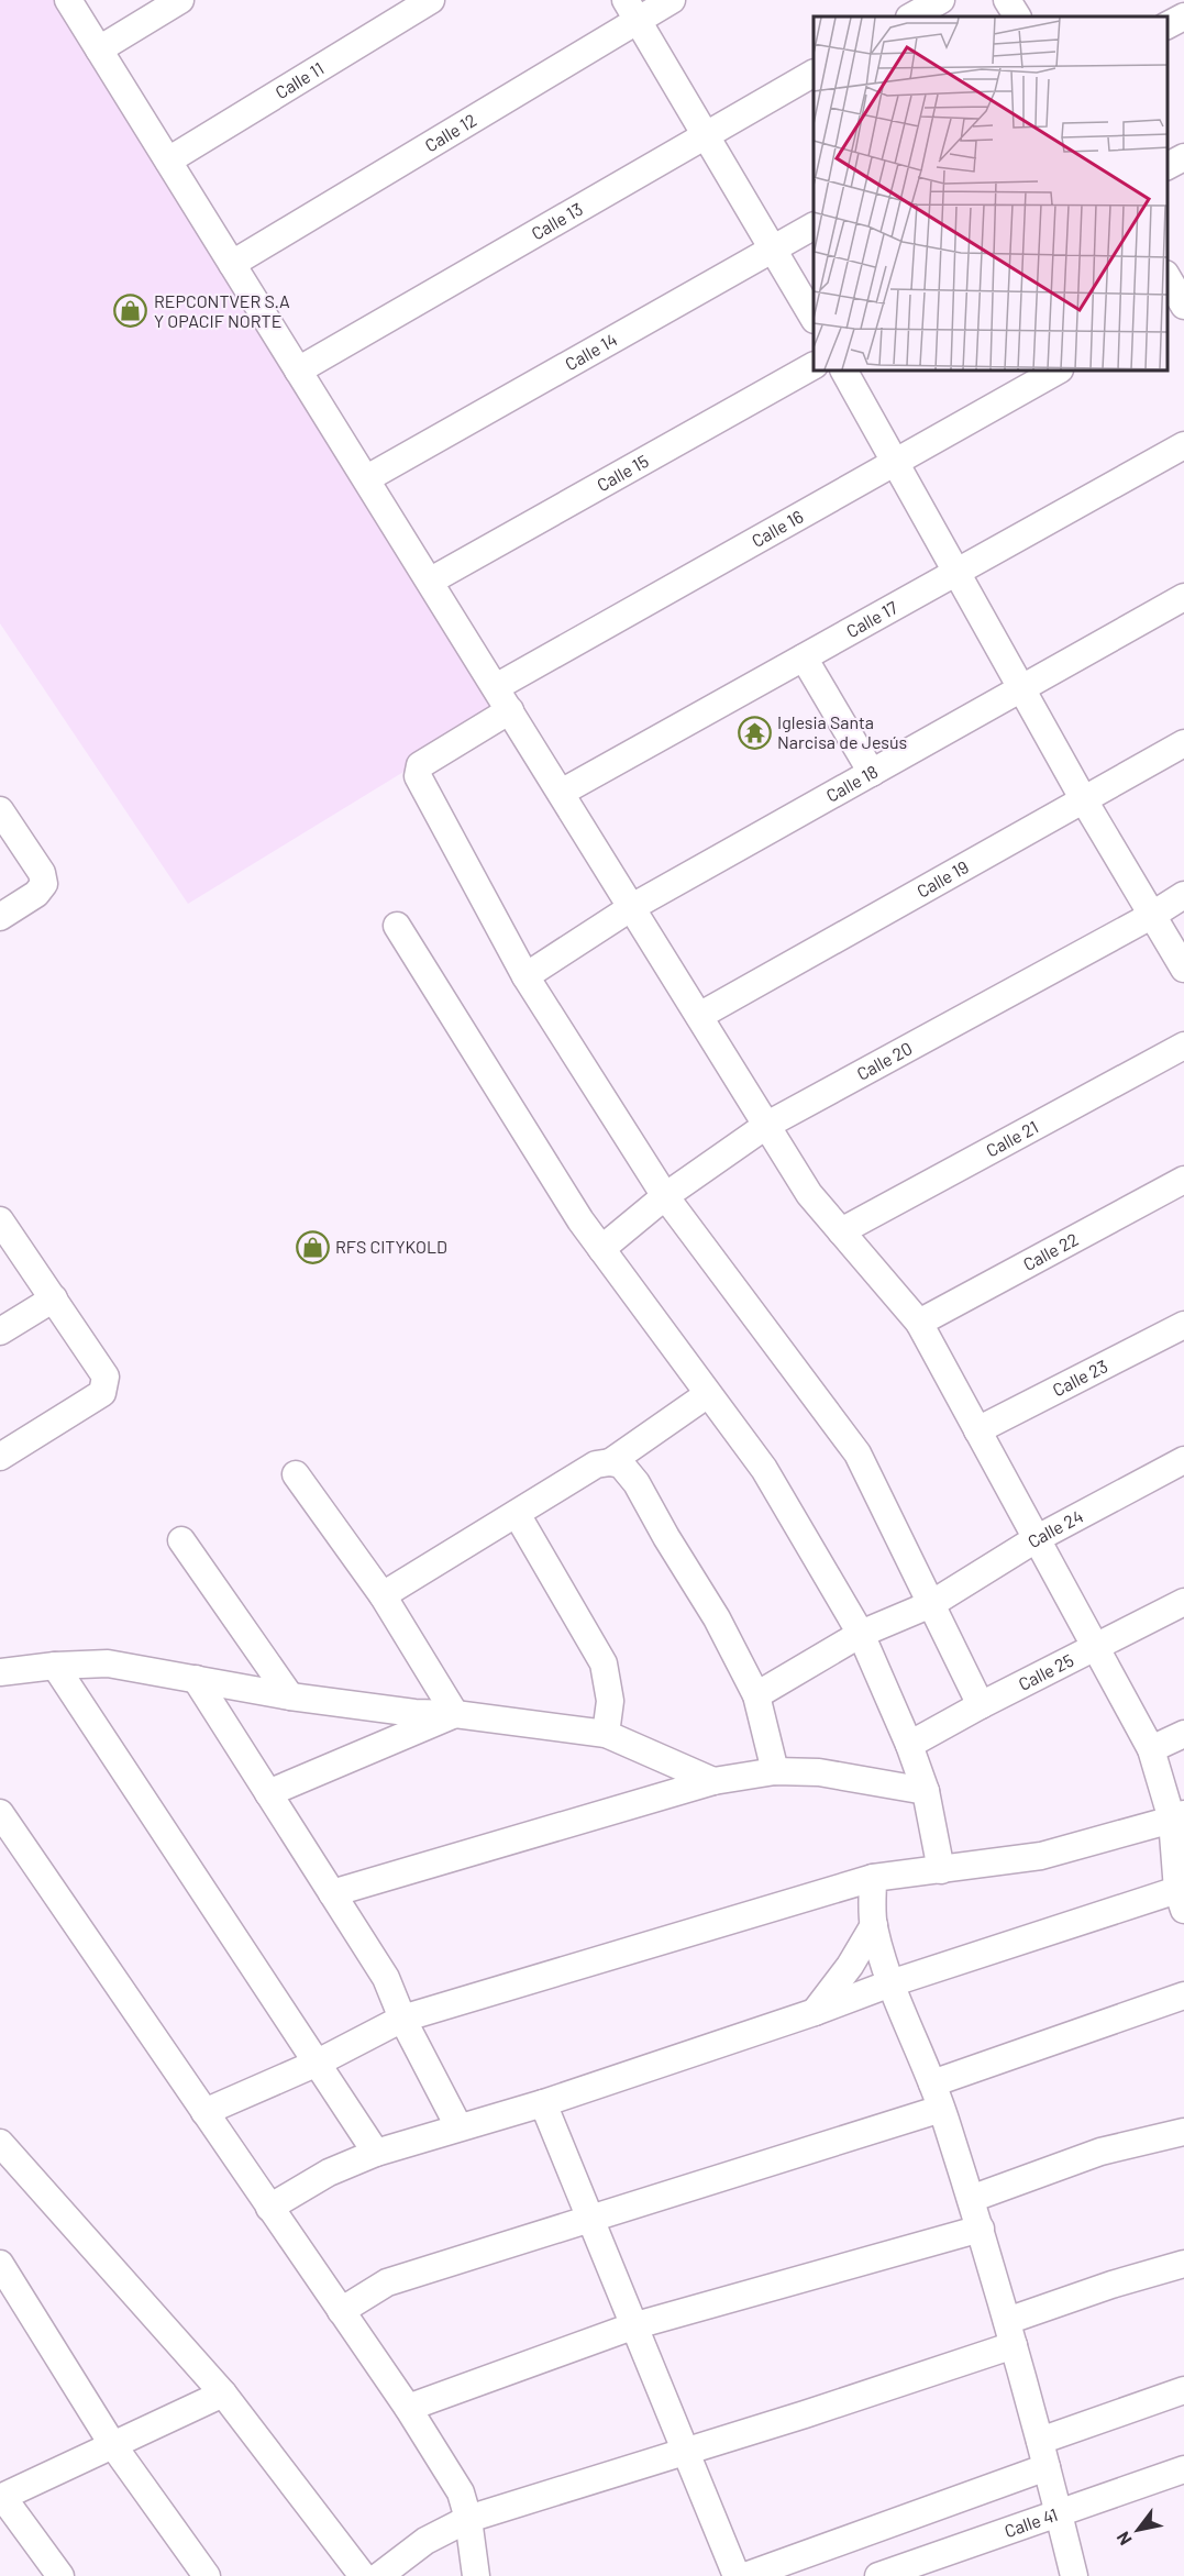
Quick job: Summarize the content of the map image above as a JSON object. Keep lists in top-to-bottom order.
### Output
{
  "streets": {
    "street": [
      "Calle 11",
      "Calle 12",
      "Calle 13",
      "Calle 14",
      "Calle 15",
      "Calle 16",
      "Calle 17",
      "Calle 18",
      "Calle 19",
      "Calle 20",
      "Calle 21",
      "Calle 22",
      "Calle 23",
      "Calle 24",
      "Calle 25",
      "Calle 41"
    ]
  },
  "places": {
    "shop": ["REPCONTVER S.A Y OPACIF NORTE", "RFS CITYKOLD"],
    "temple": ["Iglesia Santa Narcisa de Jesús"]
  },
  "north": "bottom left"
}
